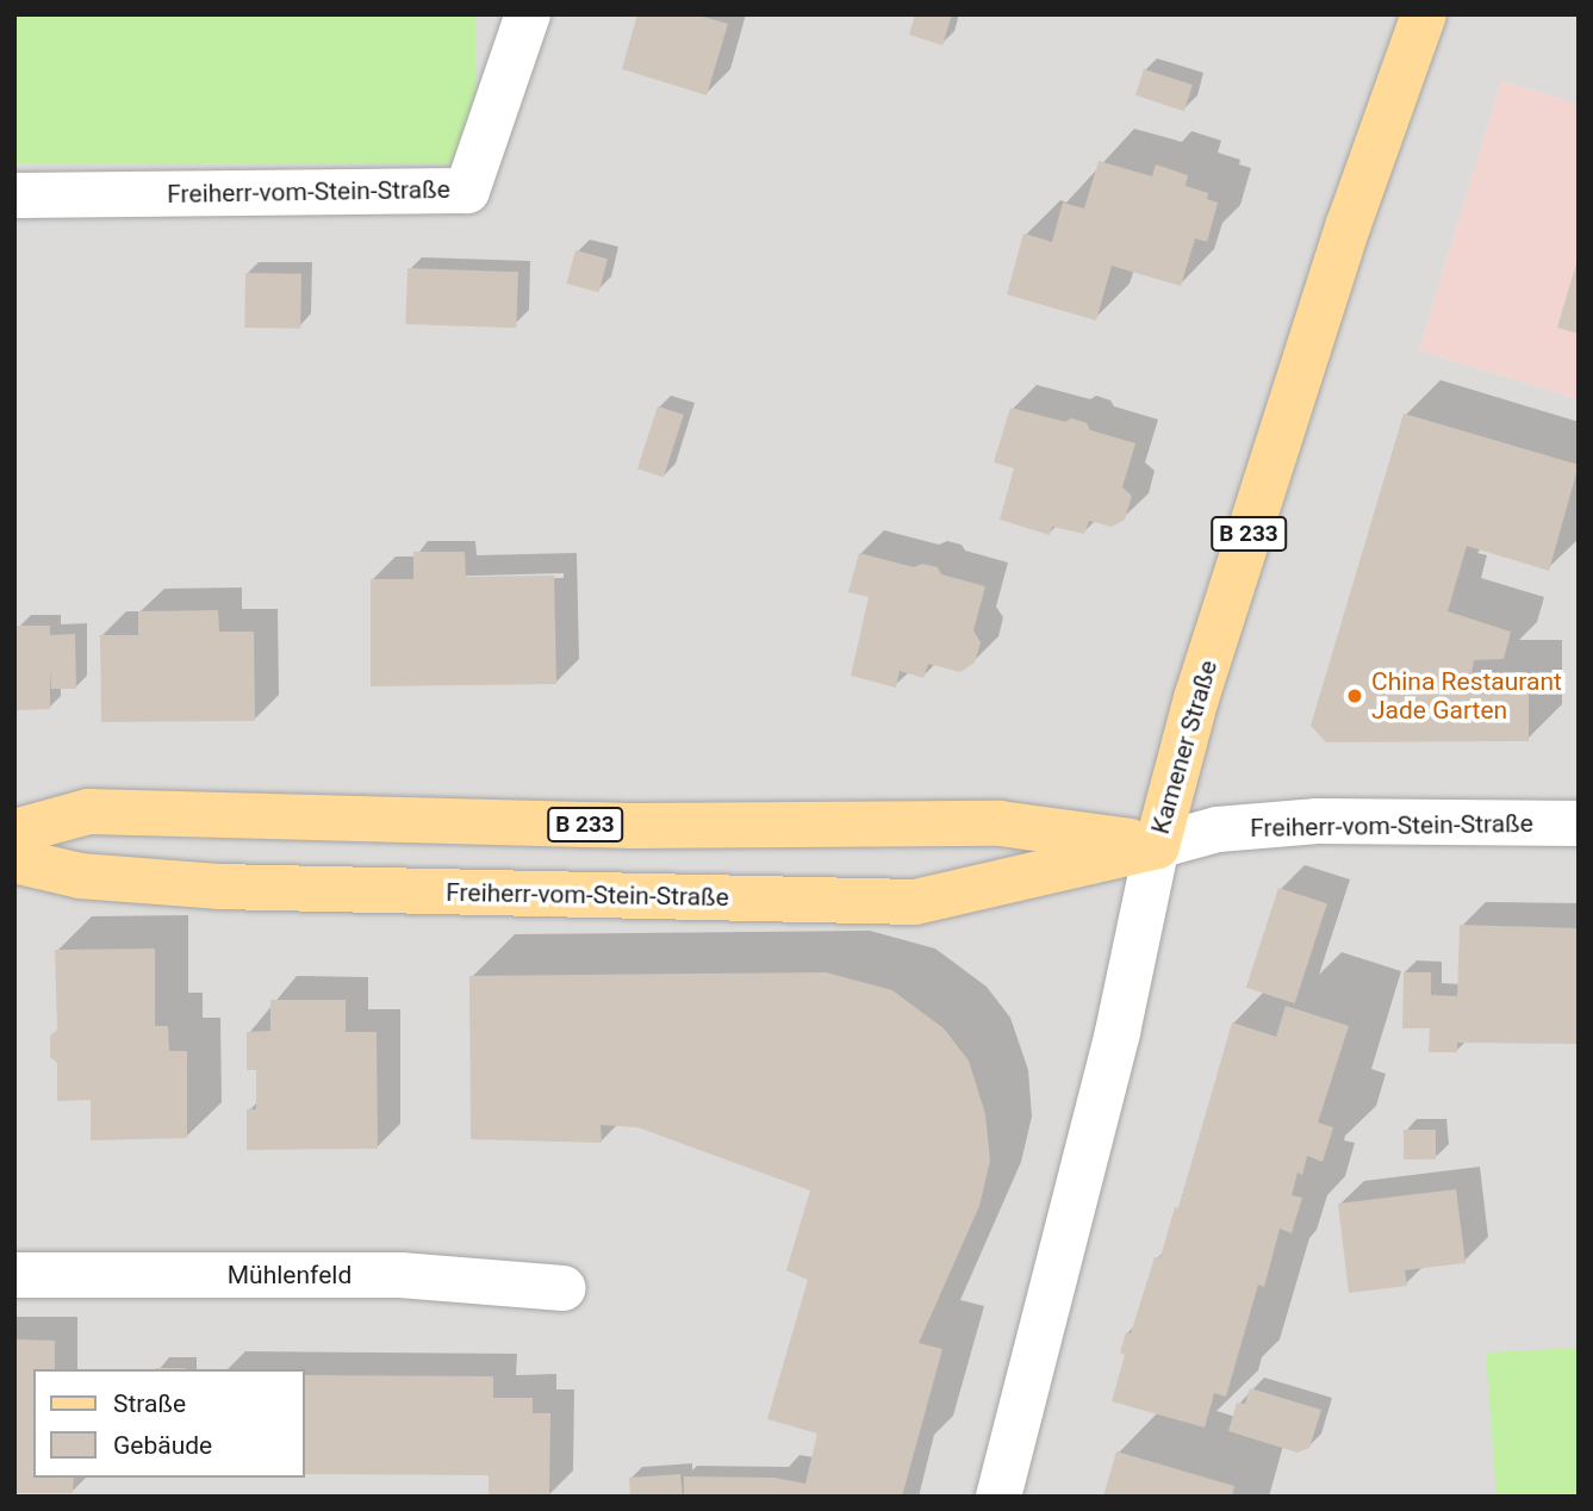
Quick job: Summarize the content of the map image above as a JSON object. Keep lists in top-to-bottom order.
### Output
{
  "streets": {
    "main road": ["Freiherr-vom-Stein-Straße", "B 233", "Kamener Straße"],
    "street": ["Mühlenfeld"]
  },
  "crossings": [
    ["Freiherr-vom-Stein-Straße", "Kamener Straße"]
  ],
  "places": ["China Restaurant Jade Garten"],
  "legend": ["Straße", "Gebäude"]
}
